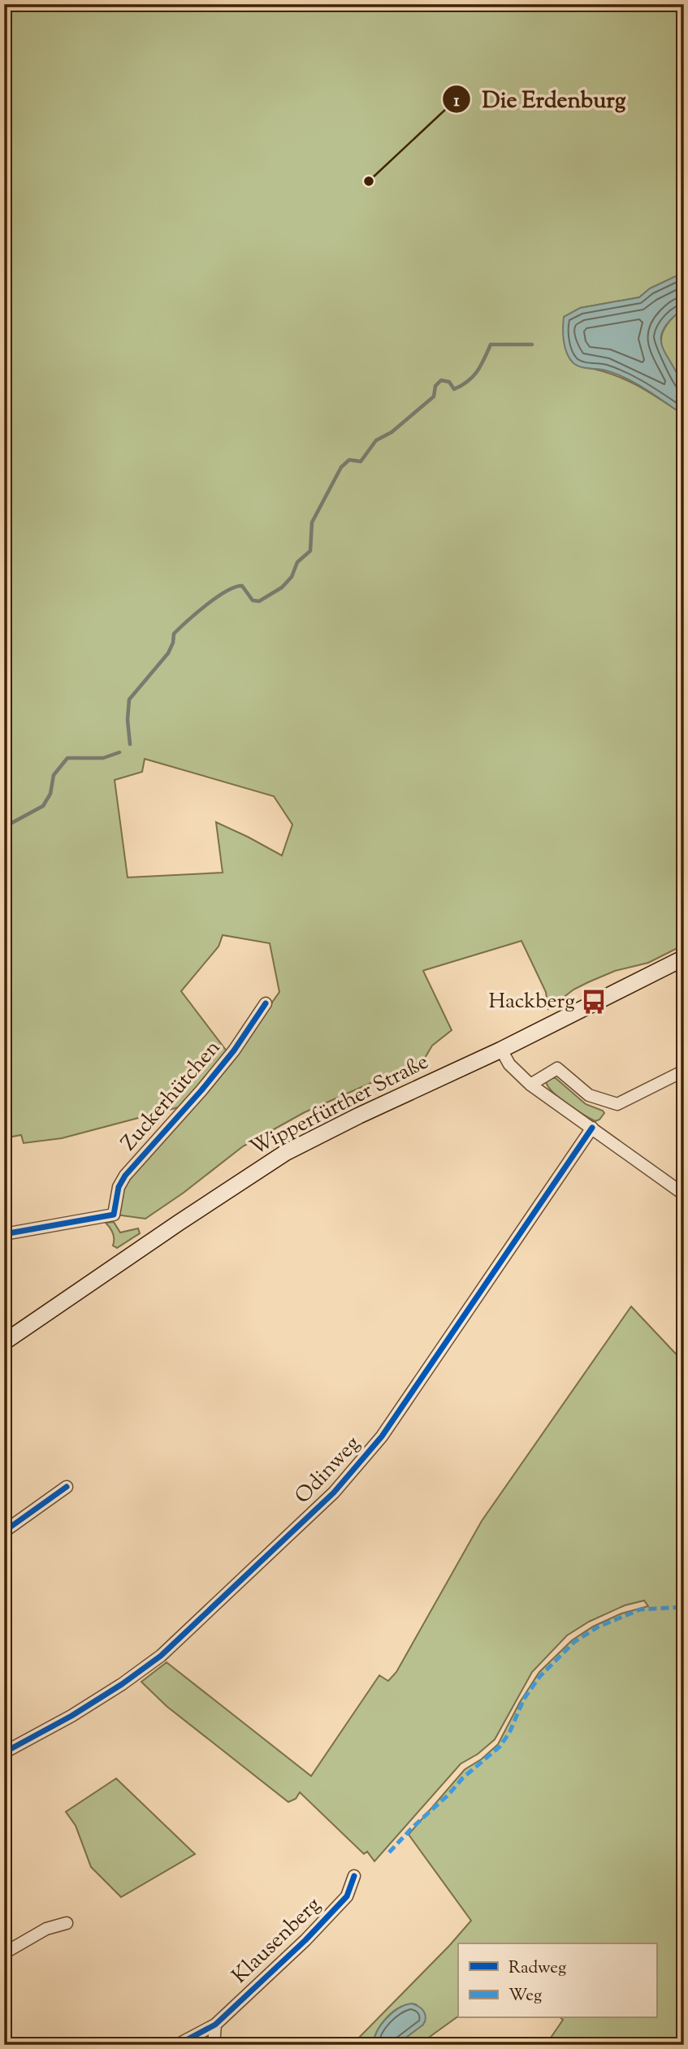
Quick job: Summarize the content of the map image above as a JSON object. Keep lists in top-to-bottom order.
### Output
{
  "streets": {
    "main road": ["Wipperfürther Straße"],
    "street": ["Zuckerhütchen", "Odinweg", "Klausenberg"]
  },
  "places": {
    "other": ["Die Erdenburg"],
    "bus stop": ["Hackberg"]
  },
  "legend": ["Radweg", "Weg"]
}
